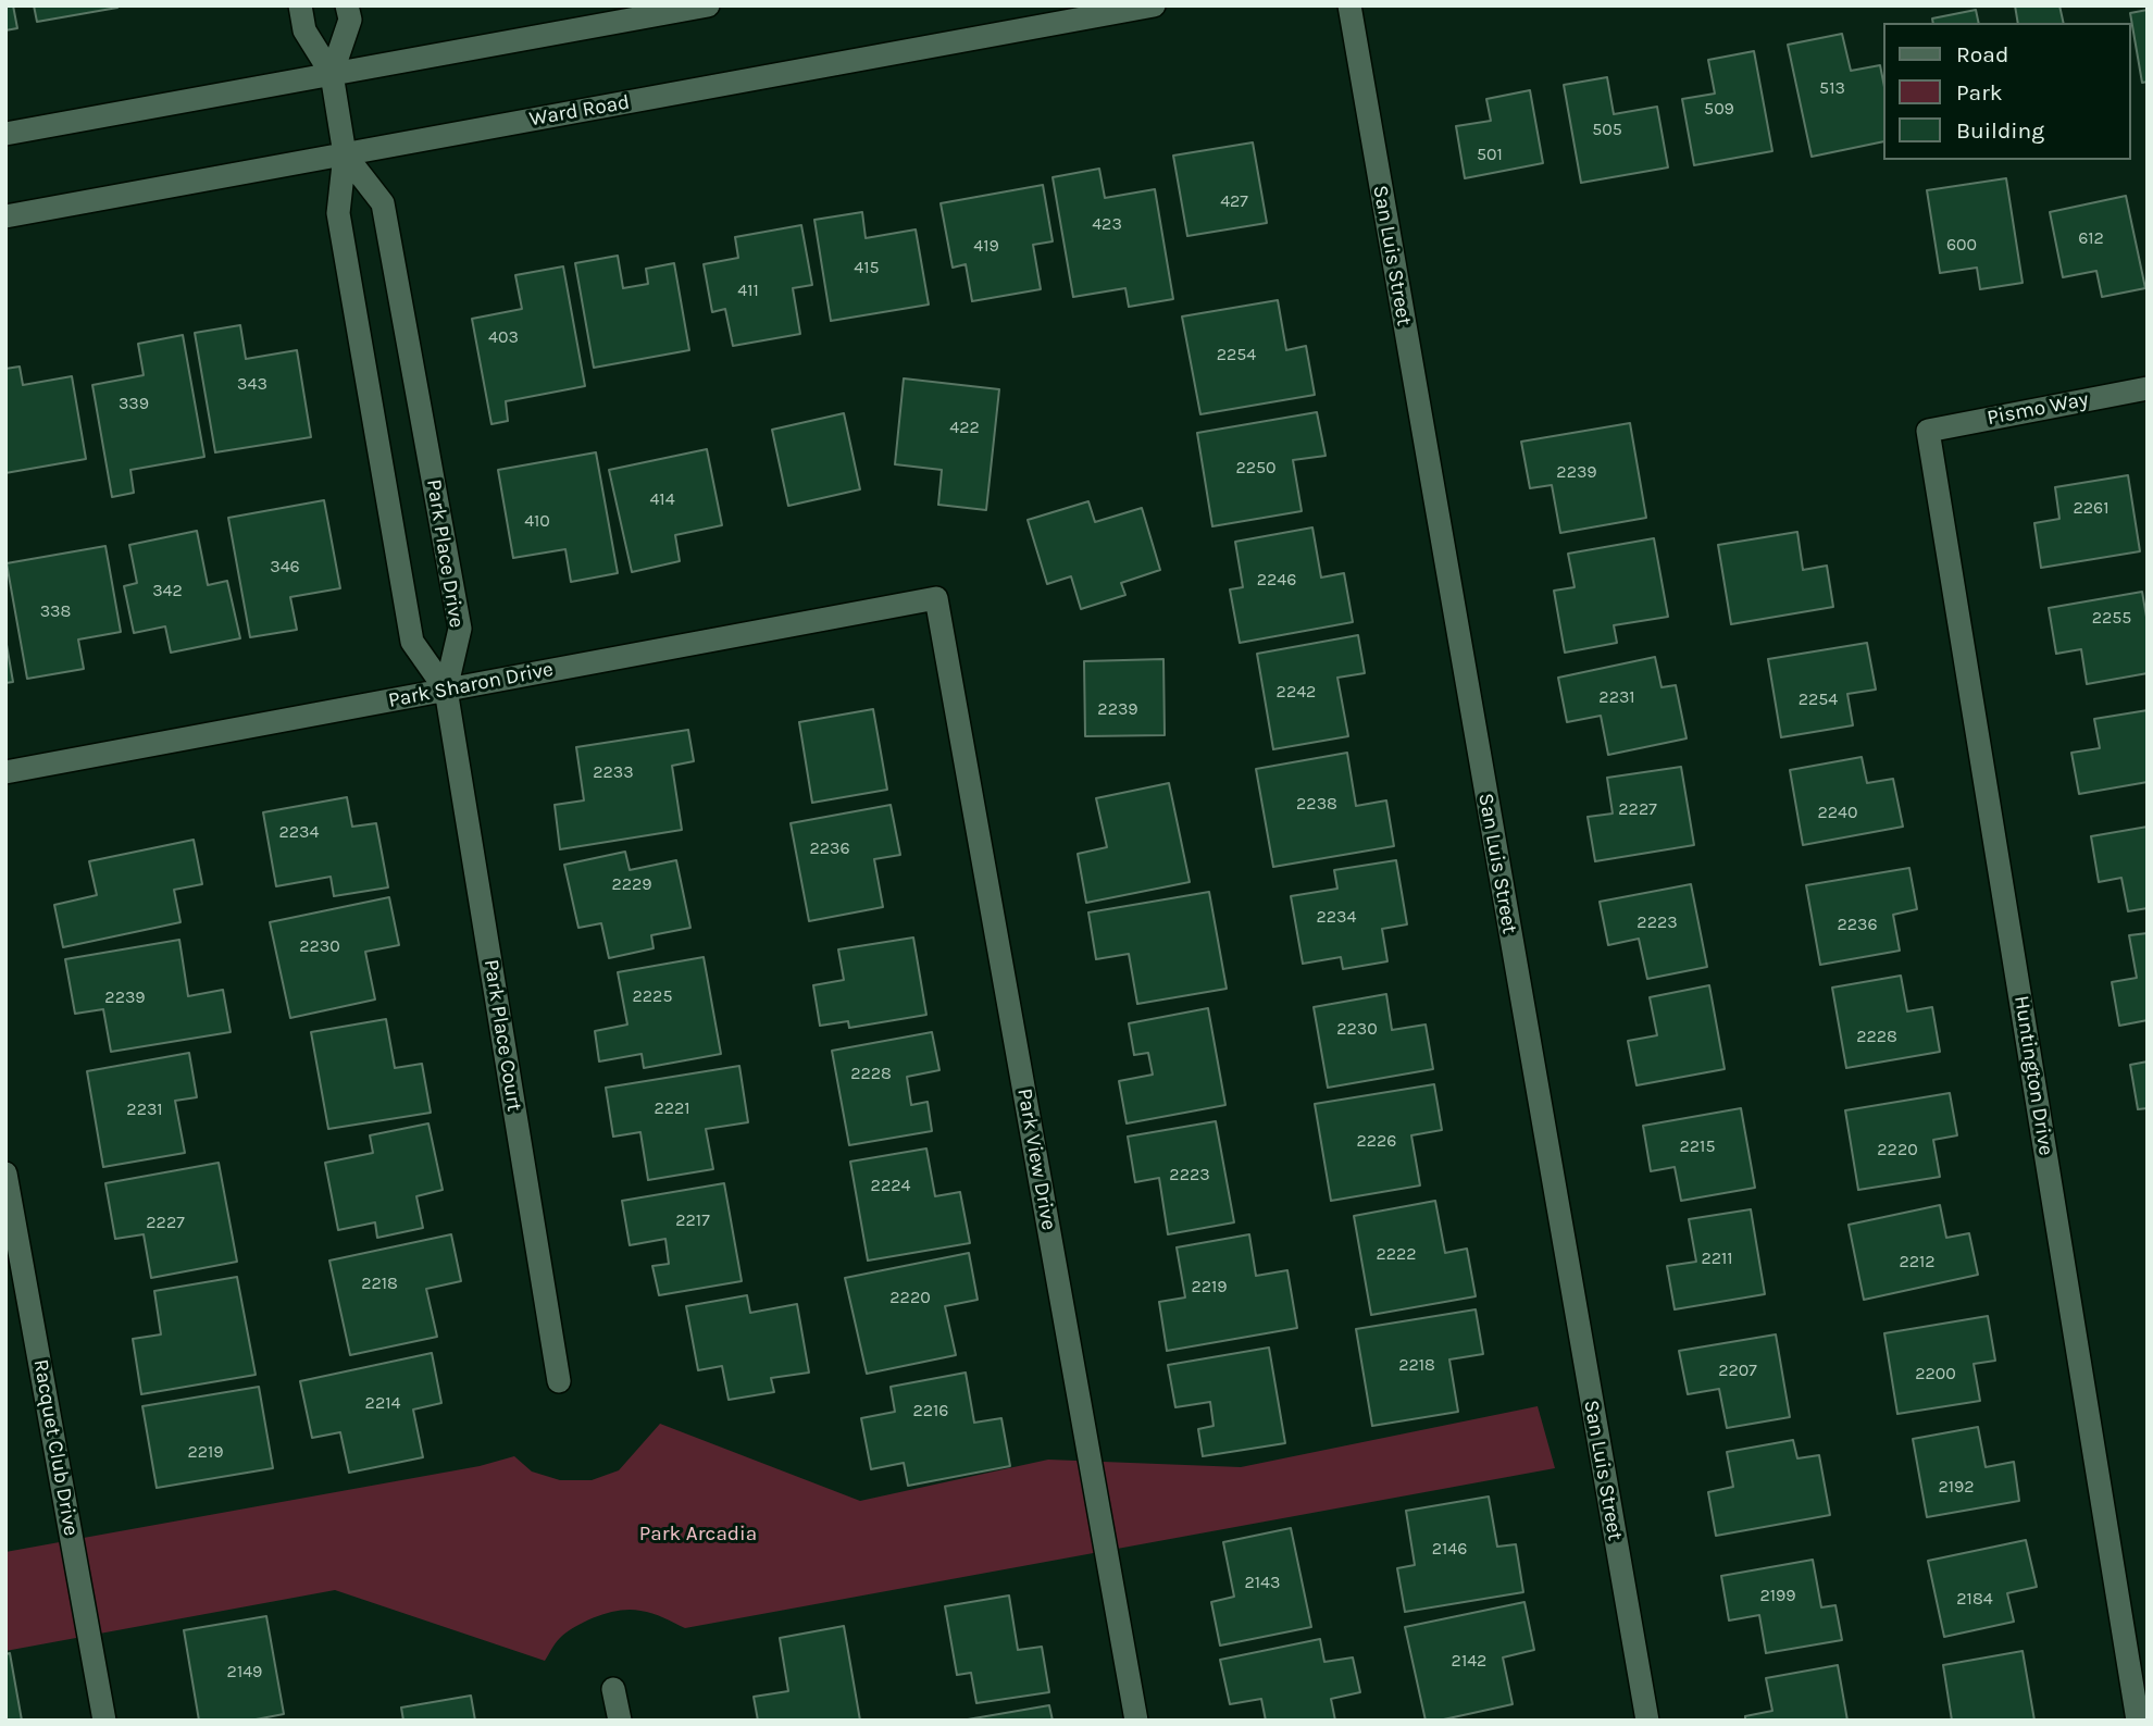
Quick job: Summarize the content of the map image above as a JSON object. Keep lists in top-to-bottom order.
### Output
{
  "streets": {
    "street": [
      "Ward Road",
      "San Luis Street",
      "Pismo Way",
      "Park Place Drive",
      "Park Sharon Drive",
      "Park Place Court",
      "Huntington Drive",
      "Park View Drive",
      "Racquet Club Drive"
    ]
  },
  "crossings": [
    ["Ward Road", "Park Place Drive"],
    ["Pismo Way", "Huntington Drive"],
    ["Park Place Drive", "Park Sharon Drive"],
    ["Park Place Drive", "Park Place Court"],
    ["Park Sharon Drive", "Park Place Court"],
    ["Park Sharon Drive", "Park View Drive"]
  ],
  "parks": ["Park Arcadia"],
  "house_numbers": [
    "513",
    "509",
    "505",
    "501",
    "427",
    "423",
    "612",
    "600",
    "419",
    "415",
    "411",
    "403",
    "2254",
    "343",
    "339",
    "422",
    "2250",
    "2239",
    "414",
    "2261",
    "410",
    "346",
    "2246",
    "342",
    "338",
    "2255",
    "2242",
    "2231",
    "2254",
    "2239",
    "2233",
    "2238",
    "2227",
    "2240",
    "2234",
    "2236",
    "2229",
    "2234",
    "2223",
    "2236",
    "2230",
    "2225",
    "2239",
    "2230",
    "2228",
    "2228",
    "2221",
    "2231",
    "2226",
    "2215",
    "2220",
    "2223",
    "2224",
    "2217",
    "2227",
    "2222",
    "2211",
    "2212",
    "2218",
    "2219",
    "2220",
    "2218",
    "2207",
    "2200",
    "2214",
    "2216",
    "2219",
    "2192",
    "2146",
    "2143",
    "2199",
    "2184",
    "2142",
    "2149"
  ],
  "legend": ["Road", "Park", "Building"]
}
